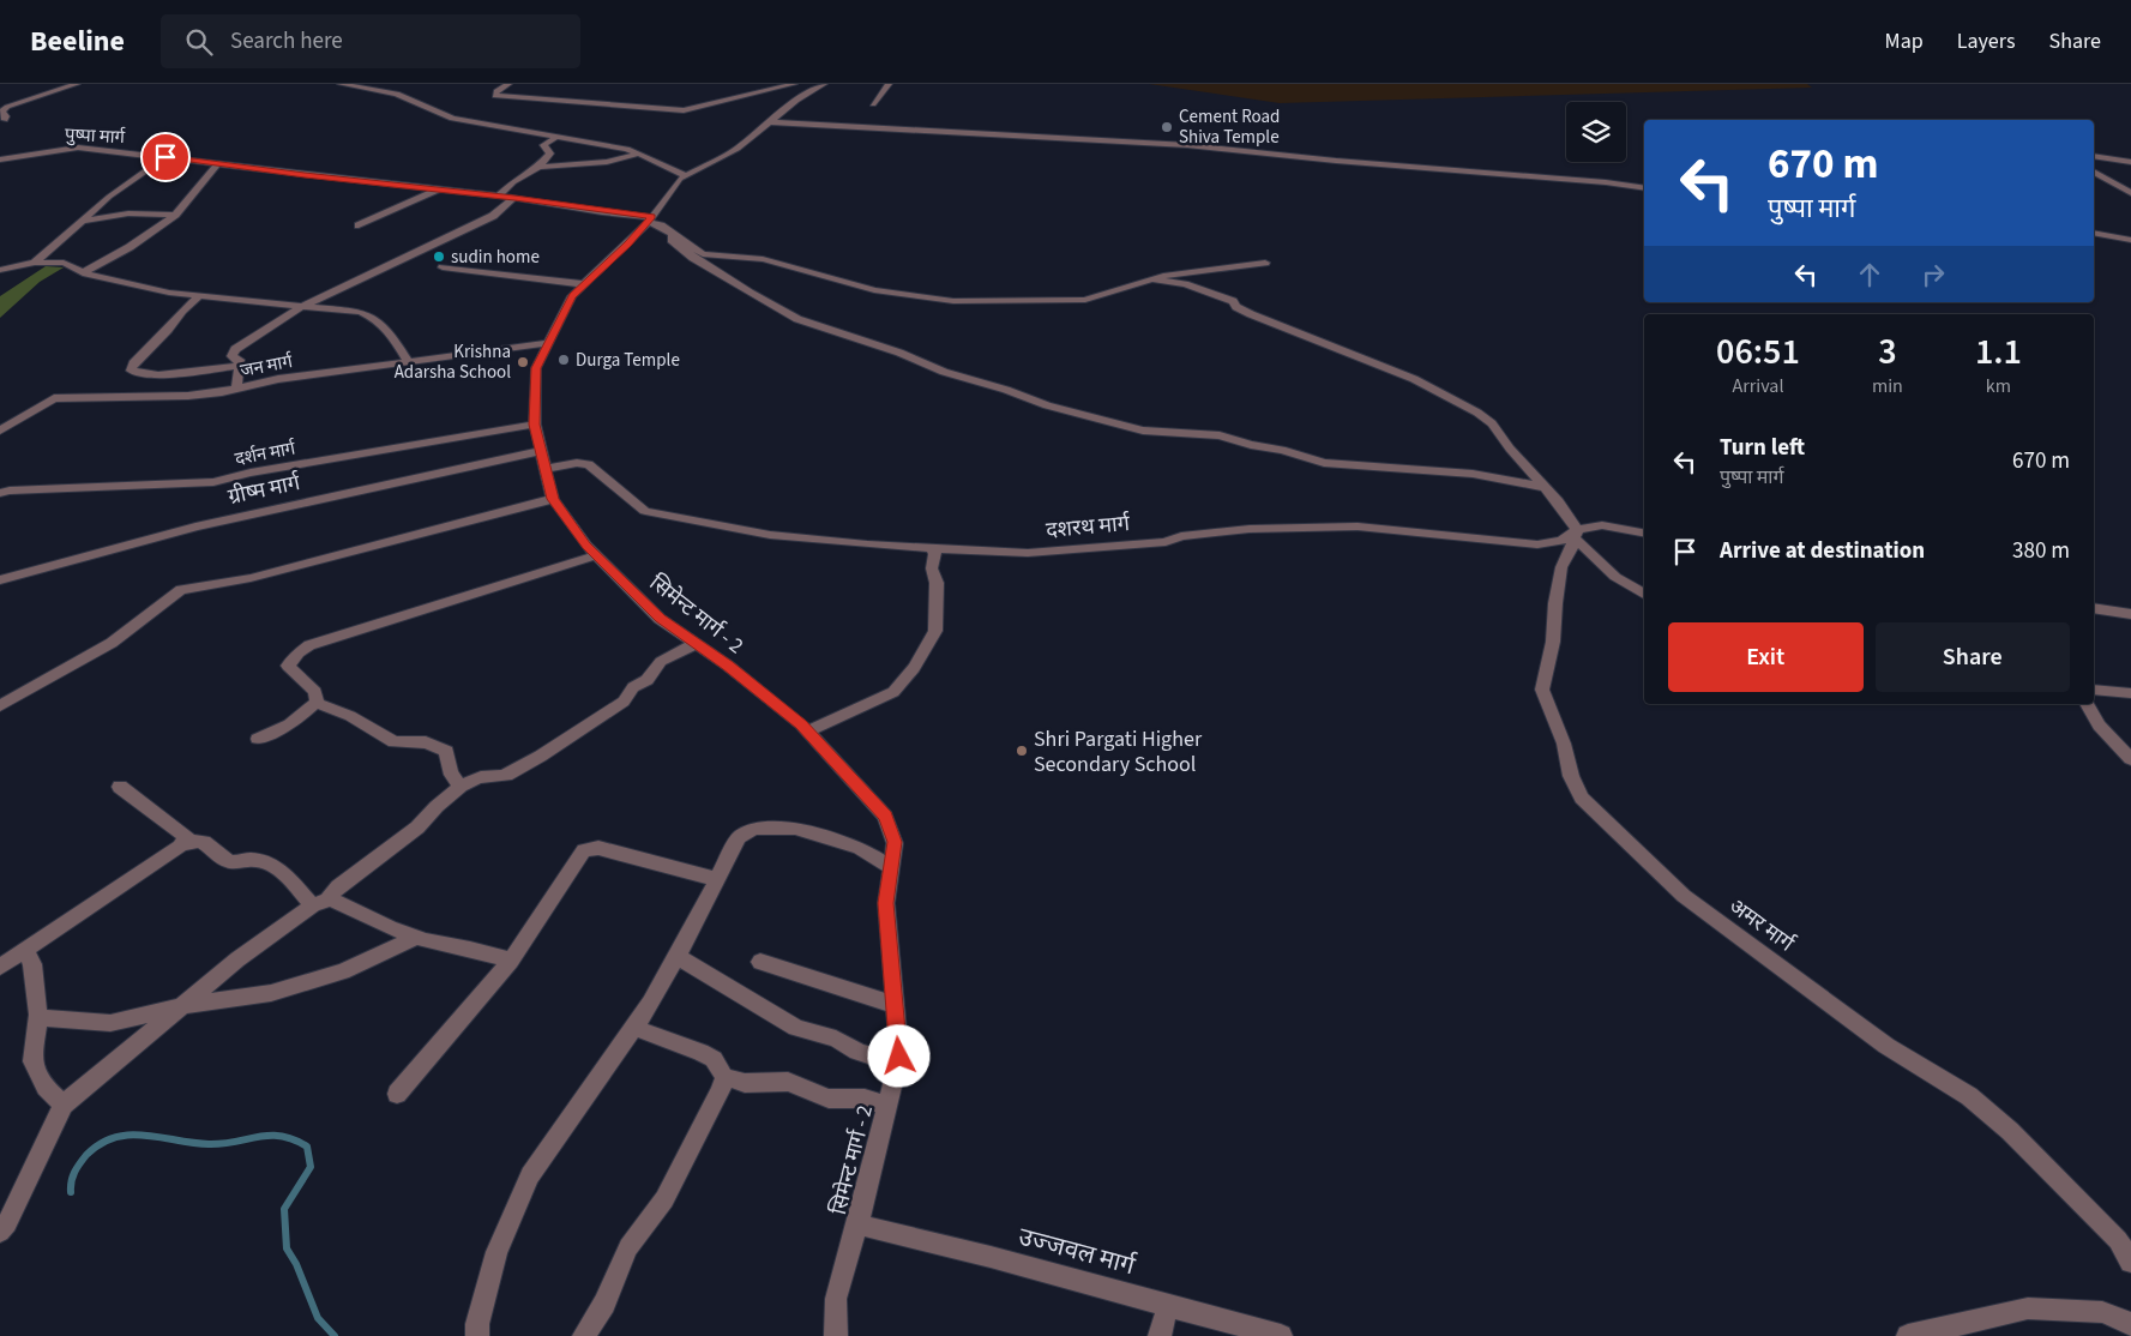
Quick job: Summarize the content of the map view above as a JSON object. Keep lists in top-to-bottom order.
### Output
{
  "streets": {
    "street": [
      "पुष्पा मार्ग",
      "जन मार्ग",
      "दर्शन मार्ग",
      "ग्रीष्म मार्ग",
      "दशरथ मार्ग",
      "सिमेन्ट मार्ग - 2",
      "अमर मार्ग",
      "उज्जवल मार्ग"
    ]
  },
  "crossings": [
    ["पुष्पा मार्ग", "सिमेन्ट मार्ग - 2"],
    ["जन मार्ग", "सिमेन्ट मार्ग - 2"],
    ["दर्शन मार्ग", "सिमेन्ट मार्ग - 2"],
    ["ग्रीष्म मार्ग", "सिमेन्ट मार्ग - 2"],
    ["दशरथ मार्ग", "सिमेन्ट मार्ग - 2"],
    ["दशरथ मार्ग", "अमर मार्ग"],
    ["सिमेन्ट मार्ग - 2", "उज्जवल मार्ग"]
  ],
  "places": [
    "Cement Road Shiva Temple",
    "sudin home",
    "Durga Temple",
    "Krishna Adarsha School",
    "Shri Pargati Higher Secondary School"
  ],
  "page": {
    "header": "Beeline",
    "search": "Search here",
    "nav": ["Map", "Layers", "Share"],
    "turn": ["670 m", "पुष्पा मार्ग"],
    "eta": [
      "06:51",
      "Arrival",
      "3",
      "min",
      "1.1",
      "km"
    ],
    "list": [
      {
        "name": "Turn left",
        "note": "पुष्पा मार्ग",
        "value": "670 m"
      },
      {
        "name": "Arrive at destination",
        "value": "380 m"
      }
    ],
    "buttons": ["Exit", "Share"]
  }
}
